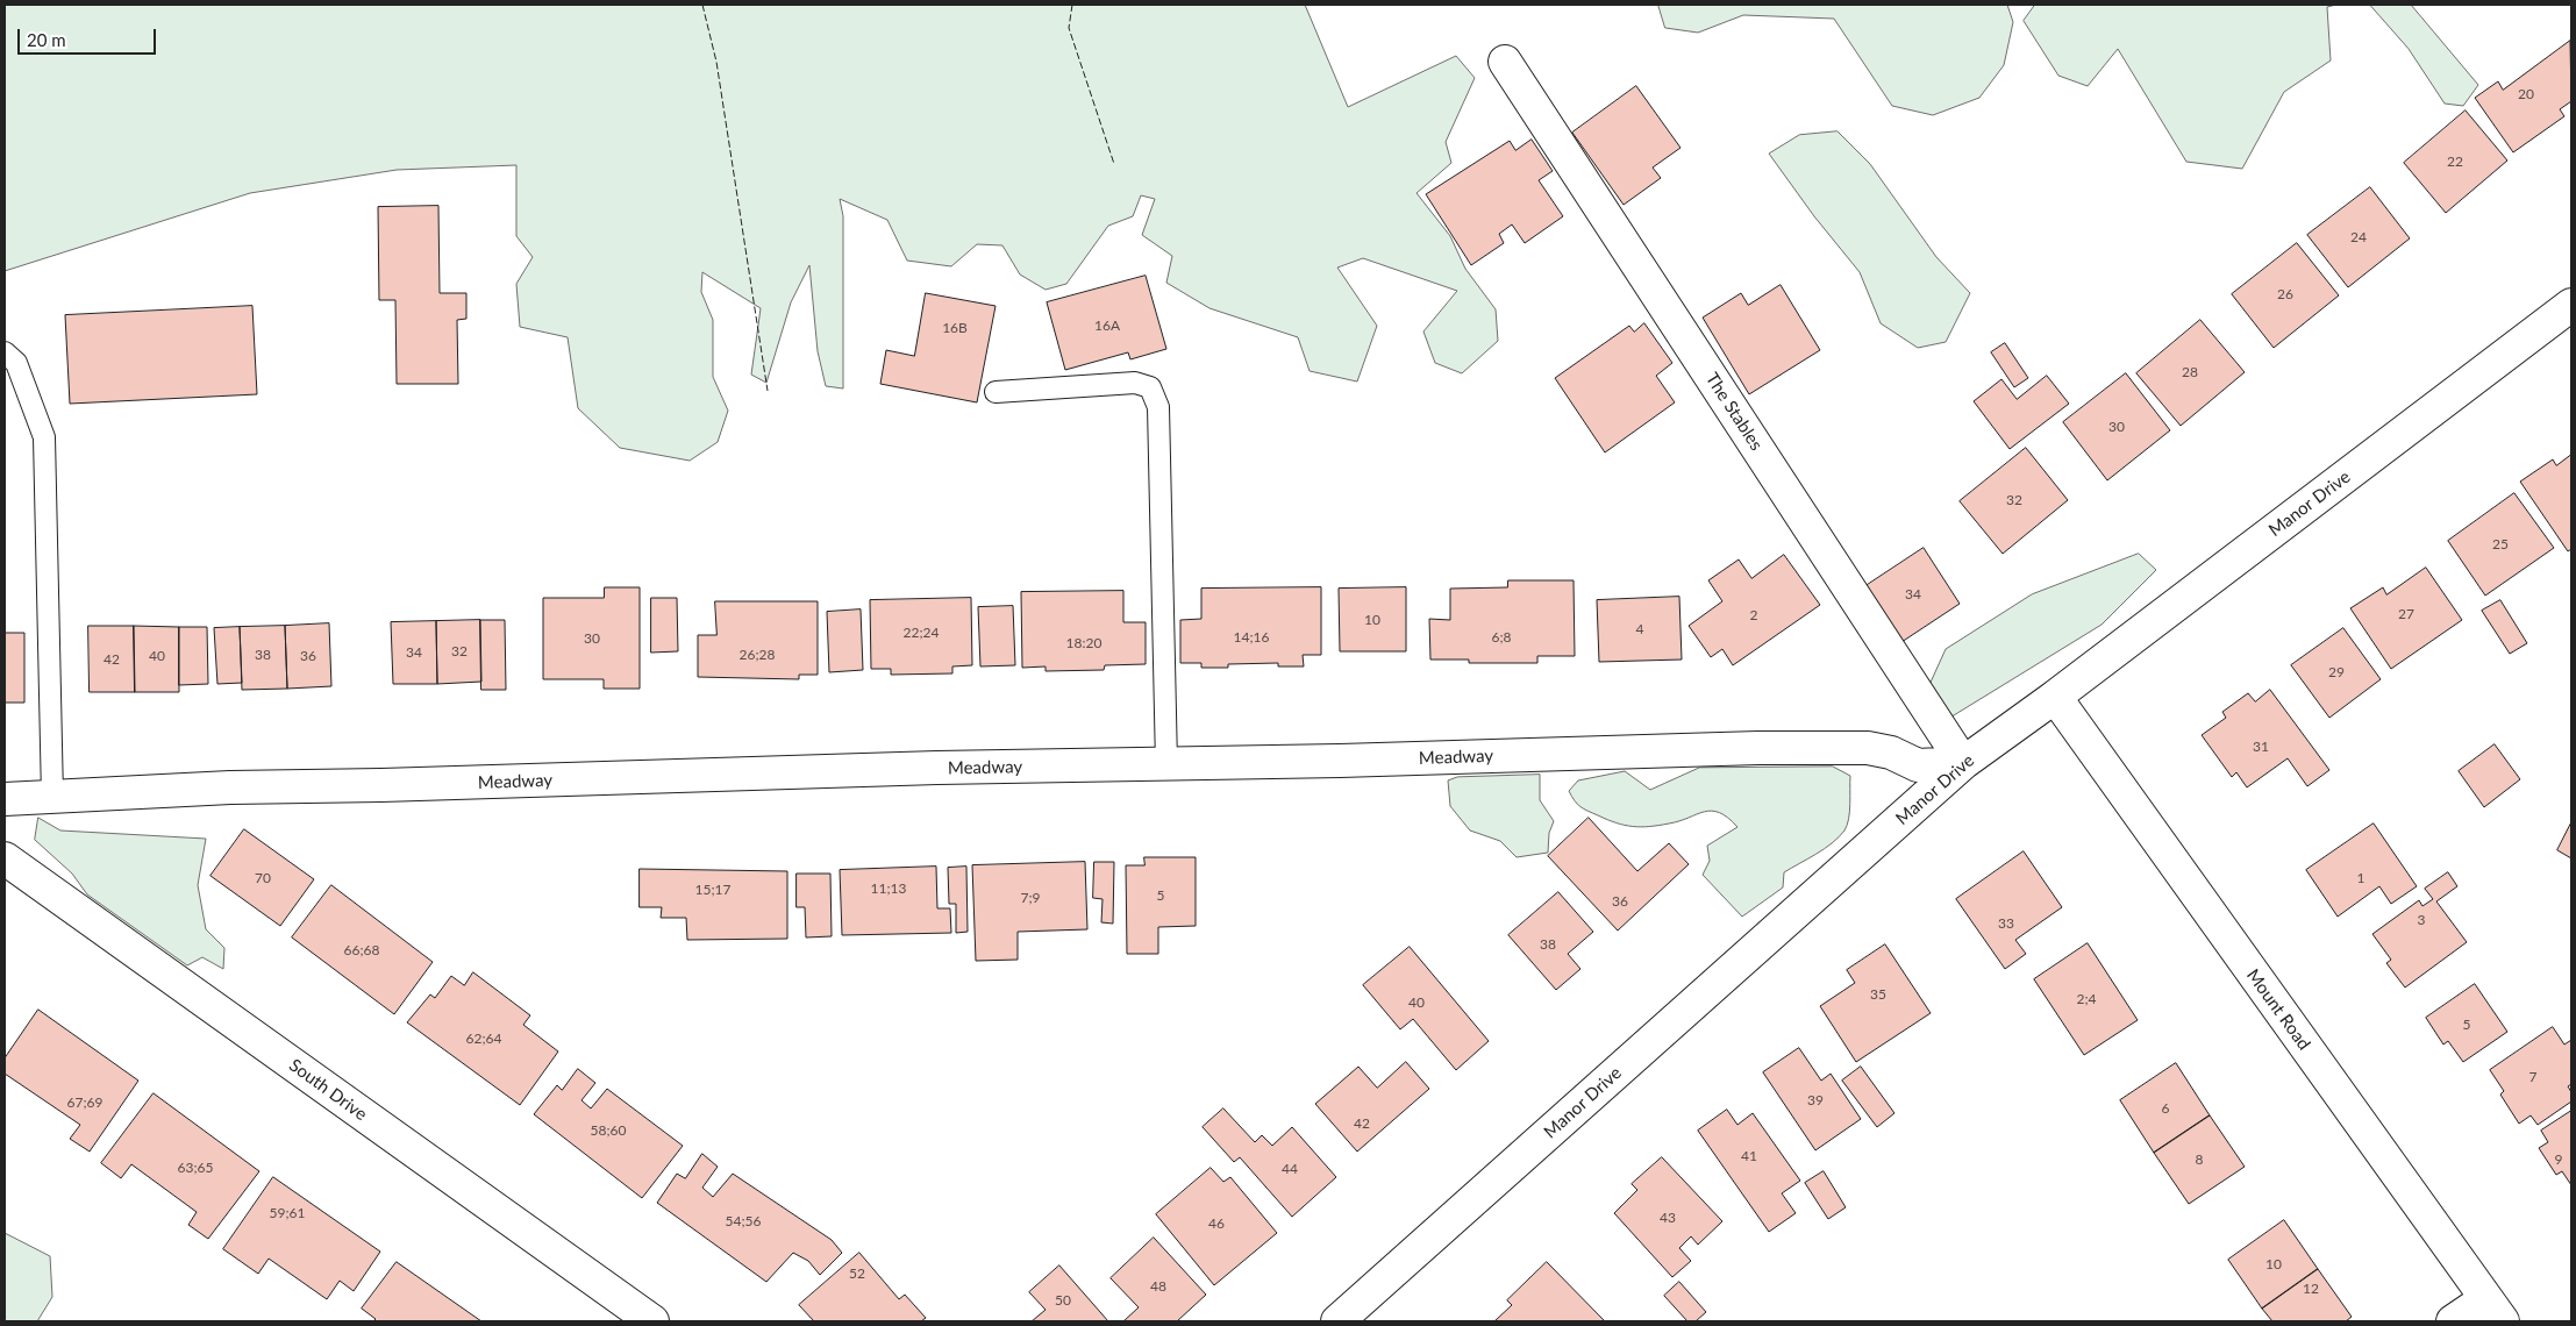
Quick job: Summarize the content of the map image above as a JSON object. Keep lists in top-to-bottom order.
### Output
{
  "streets": {
    "street": [
      "The Stables",
      "Manor Drive",
      "Meadway",
      "Mount Road",
      "South Drive"
    ]
  },
  "crossings": [
    ["The Stables", "Manor Drive"],
    ["The Stables", "Meadway"],
    ["Manor Drive", "Meadway"],
    ["Manor Drive", "Mount Road"]
  ],
  "house_numbers": [
    "20",
    "22",
    "24",
    "26",
    "16A",
    "16B",
    "28",
    "30",
    "32",
    "25",
    "34",
    "27",
    "2",
    "10",
    "4",
    "22;24",
    "14;16",
    "6;8",
    "30",
    "18:20",
    "32",
    "34",
    "38",
    "26;28",
    "40",
    "36",
    "42",
    "29",
    "31",
    "70",
    "1",
    "11;13",
    "15;17",
    "5",
    "7;9",
    "36",
    "3",
    "33",
    "38",
    "66;68",
    "35",
    "2;4",
    "40",
    "5",
    "62;64",
    "7",
    "39",
    "67;69",
    "6",
    "42",
    "58;60",
    "41",
    "8",
    "9",
    "63;65",
    "44",
    "59;61",
    "43",
    "54;56",
    "46",
    "10",
    "52",
    "48",
    "12",
    "50"
  ],
  "scale_bar": "20 m"
}
